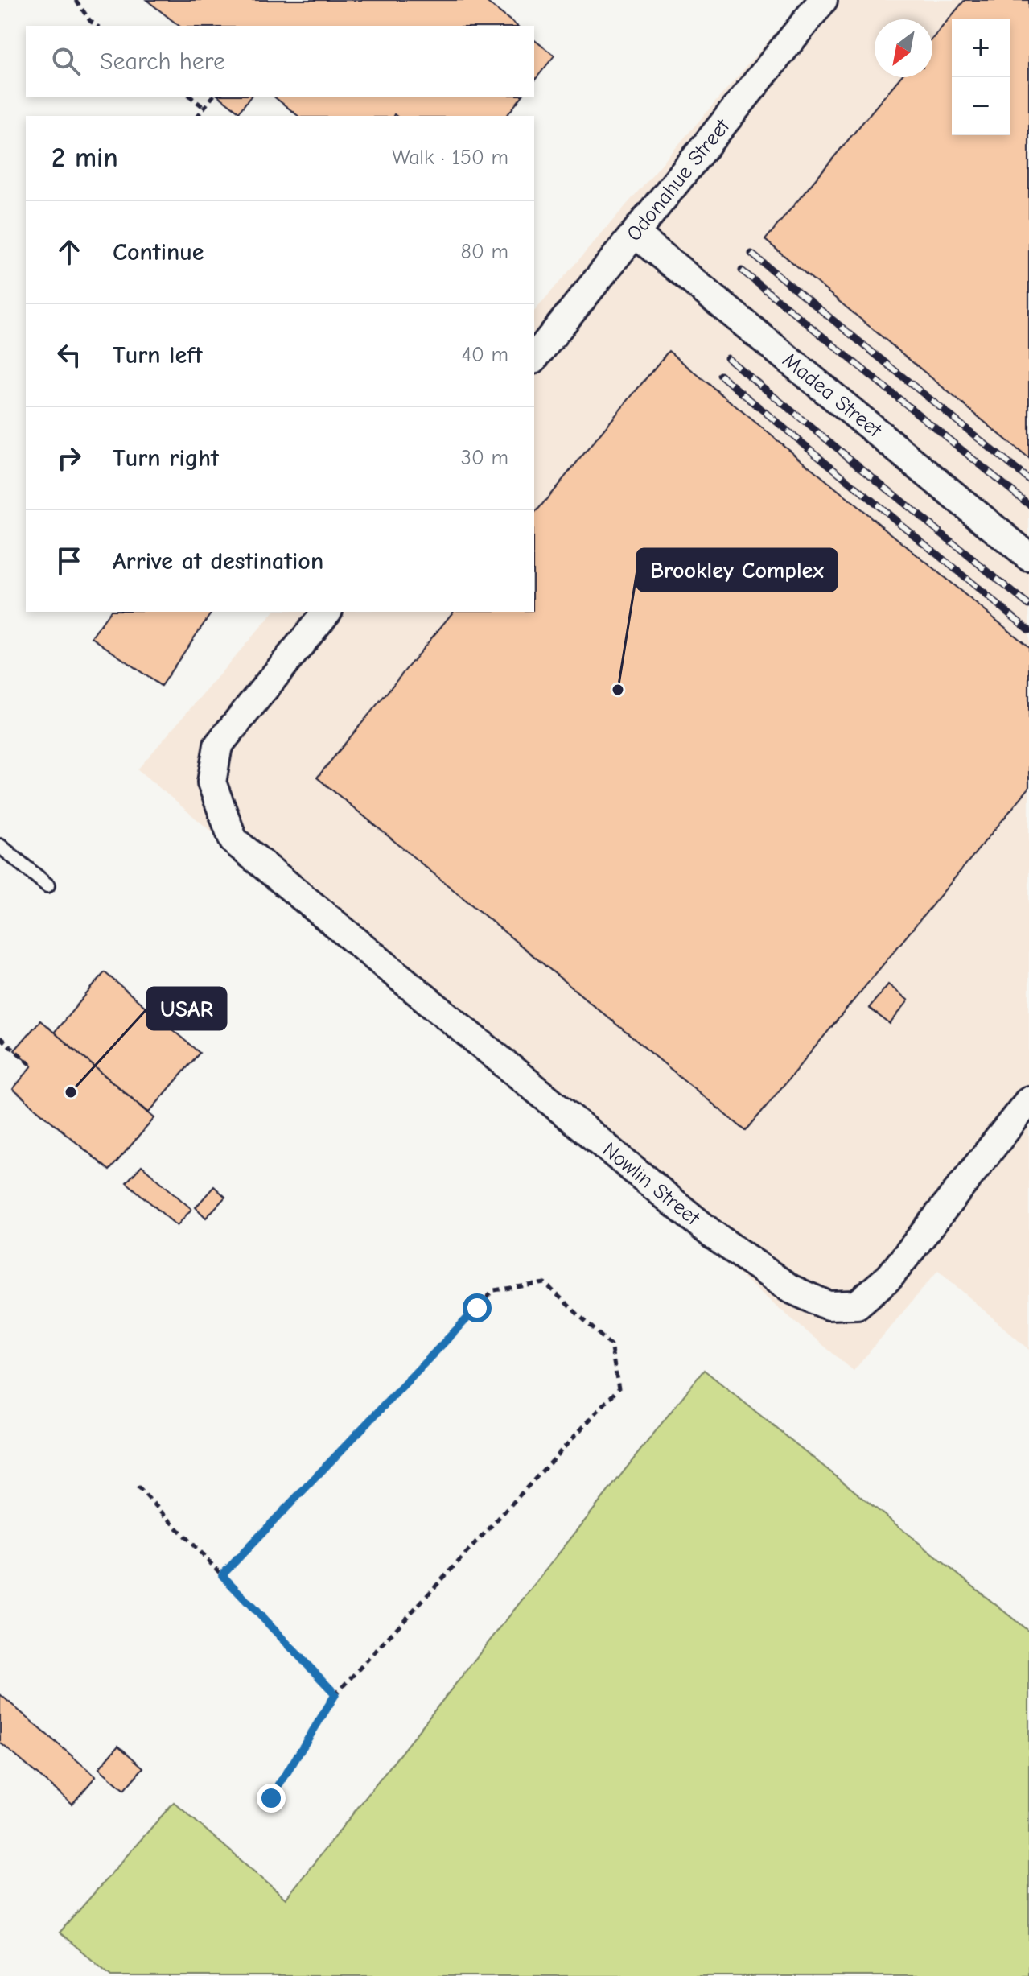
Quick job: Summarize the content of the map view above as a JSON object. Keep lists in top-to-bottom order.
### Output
{
  "streets": {
    "street": ["Odonahue Street", "Madea Street", "Nowlin Street"]
  },
  "crossings": [
    ["Odonahue Street", "Madea Street"]
  ],
  "places": ["Brookley Complex", "USAR"],
  "north": "bottom left",
  "page": {
    "map_buttons": ["+", "−"],
    "search": "Search here",
    "heading": ["2 min", "Walk · 150 m"],
    "list": [
      ["Continue", "80 m"],
      ["Turn left", "40 m"],
      ["Turn right", "30 m"],
      "Arrive at destination"
    ]
  }
}
